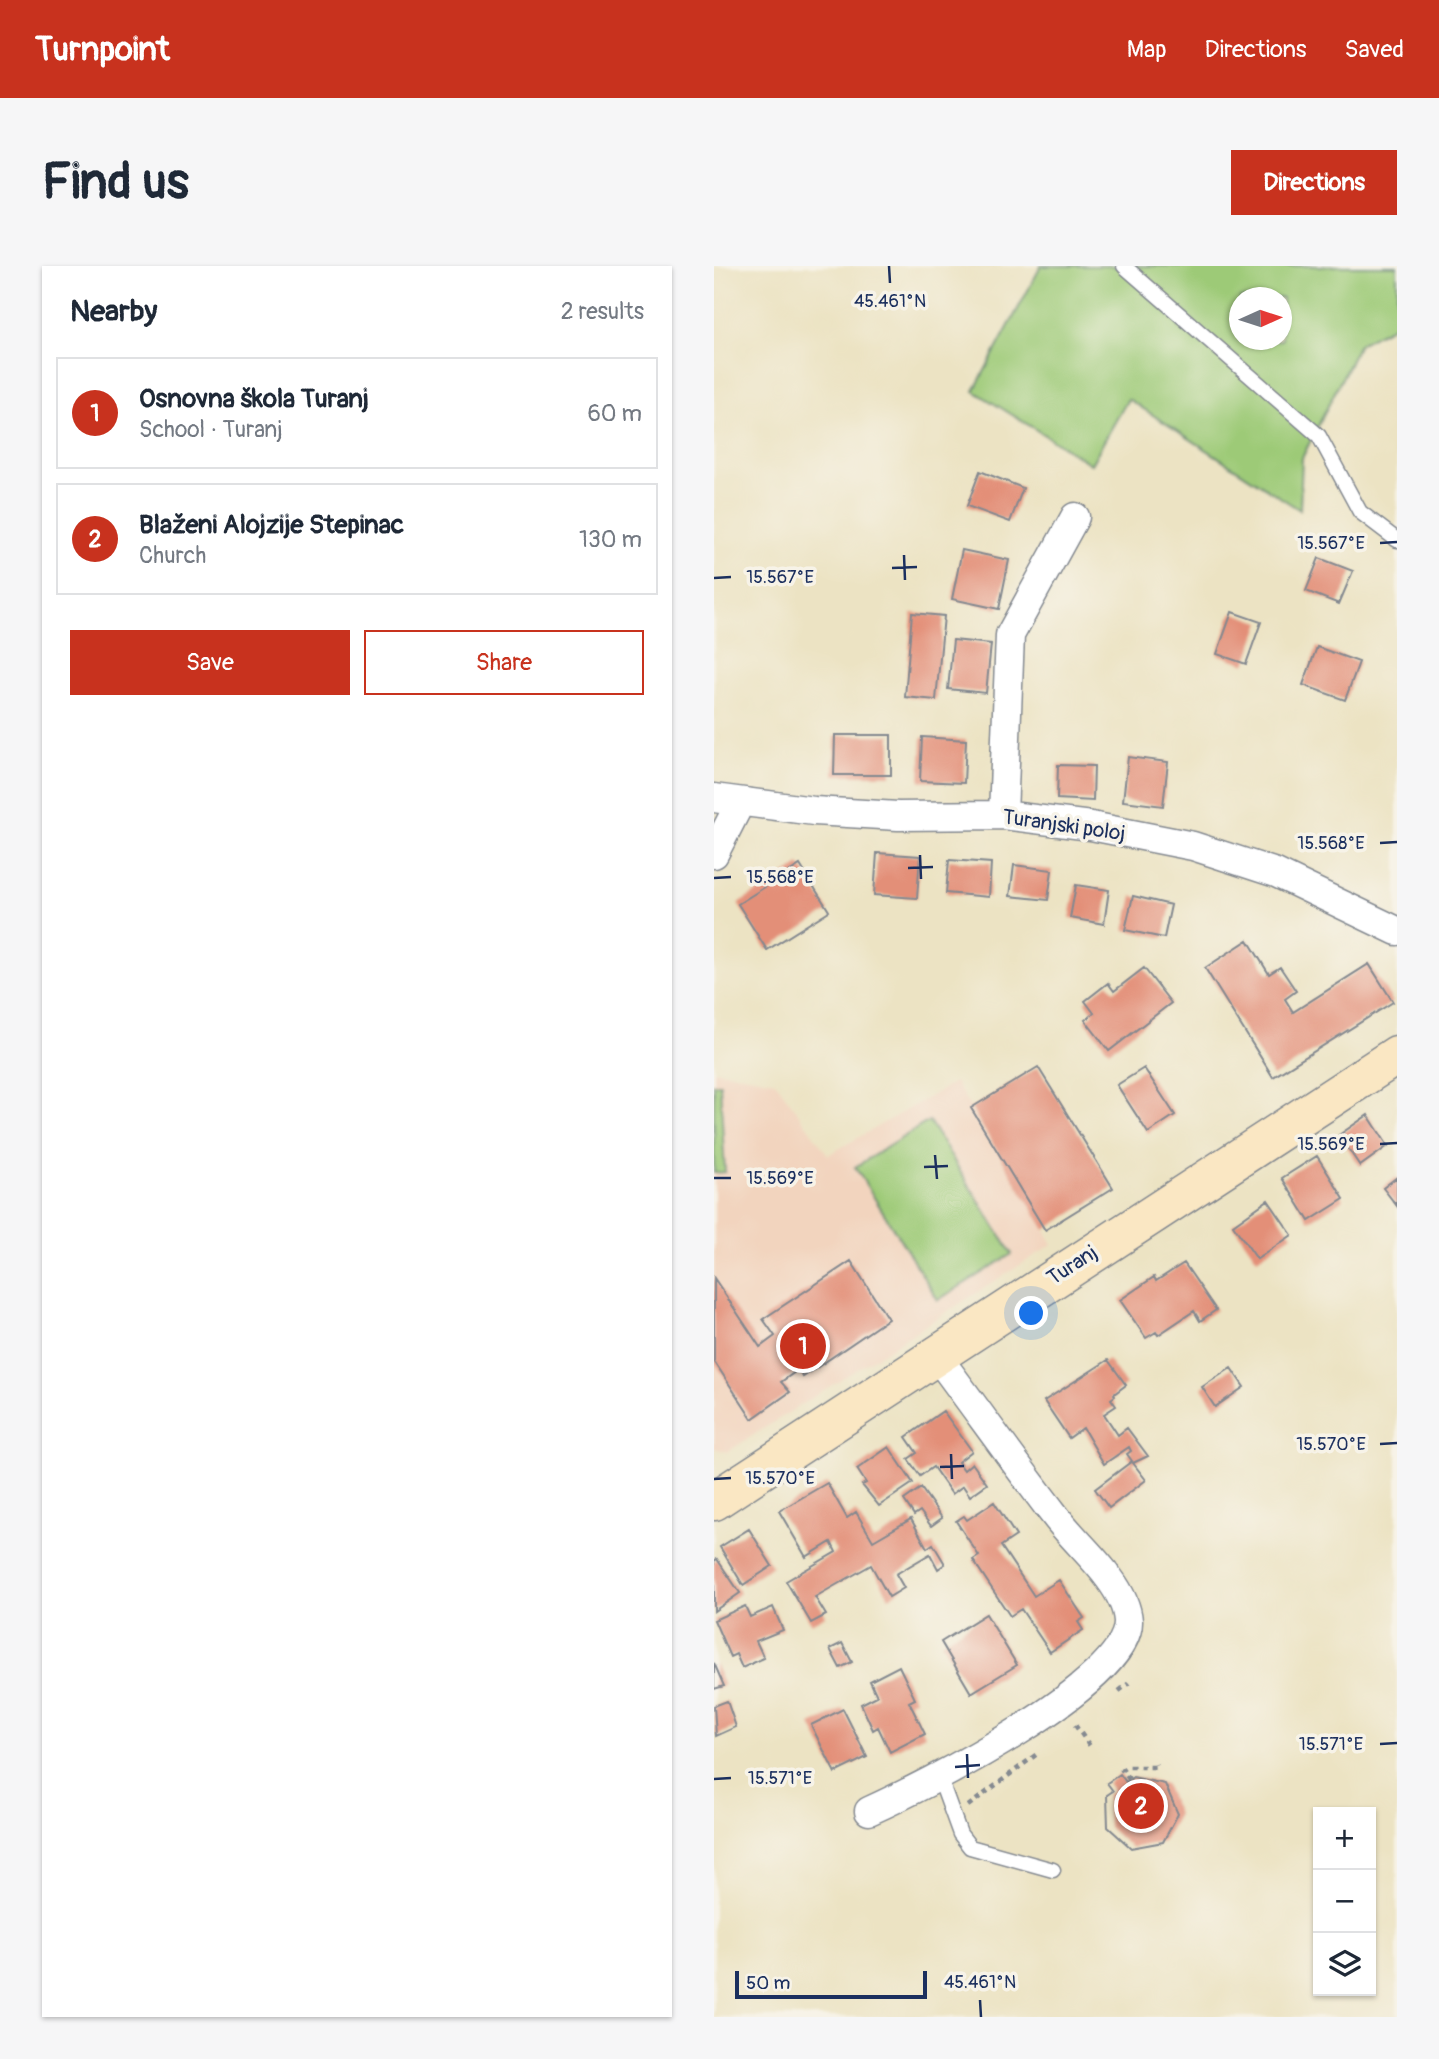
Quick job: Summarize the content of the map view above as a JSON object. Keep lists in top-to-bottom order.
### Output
{
  "streets": {
    "main road": ["Turanj"],
    "street": ["Turanjski poloj"]
  },
  "scale_bar": "50 m",
  "north": "right",
  "page": {
    "header": "Turnpoint",
    "nav": ["Map", "Directions", "Saved"],
    "buttons": [
      "Directions",
      ["Save", "Share"]
    ],
    "title": "Find us",
    "heading": ["Nearby", "2 results"],
    "list": [
      {
        "mark": "1",
        "name": "Osnovna škola Turanj",
        "note": "School · Turanj",
        "value": "60 m"
      },
      {
        "mark": "2",
        "name": "Blaženi Alojzije Stepinac",
        "note": "Church",
        "value": "130 m"
      }
    ],
    "pins": ["1", "2"],
    "map_buttons": ["+", "−"],
    "scale": "50 m"
  },
  "coordinates": [
    "45.461°N",
    "15.567°E",
    "15.568°E",
    "15.569°E",
    "15.570°E",
    "15.571°E"
  ]
}
